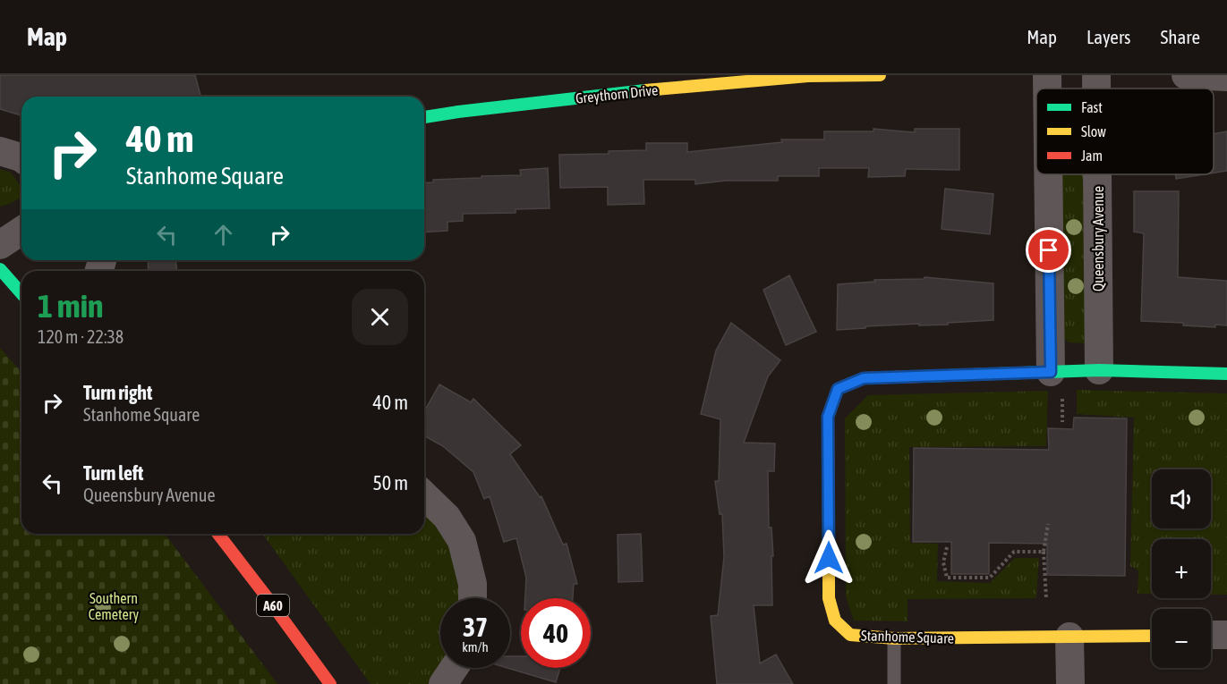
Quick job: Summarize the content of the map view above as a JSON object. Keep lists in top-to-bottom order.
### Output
{
  "streets": {
    "street": [
      "Greythorn Drive",
      "Queensbury Avenue",
      "A60",
      "Stanhome Square"
    ]
  },
  "crossings": [
    ["Queensbury Avenue", "Stanhome Square"]
  ],
  "parks": ["Southern Cemetery"],
  "legend": ["Fast", "Slow", "Jam"],
  "page": {
    "header": "Map",
    "nav": ["Map", "Layers", "Share"],
    "turn": ["40 m", "Stanhome Square"],
    "heading": ["1 min", "120 m · 22:38"],
    "list": [
      {
        "name": "Turn right",
        "note": "Stanhome Square",
        "value": "40 m"
      },
      {
        "name": "Turn left",
        "note": "Queensbury Avenue",
        "value": "50 m"
      }
    ],
    "map_buttons": ["+", "−"],
    "speed": "37 km/h",
    "limit": "40"
  }
}
